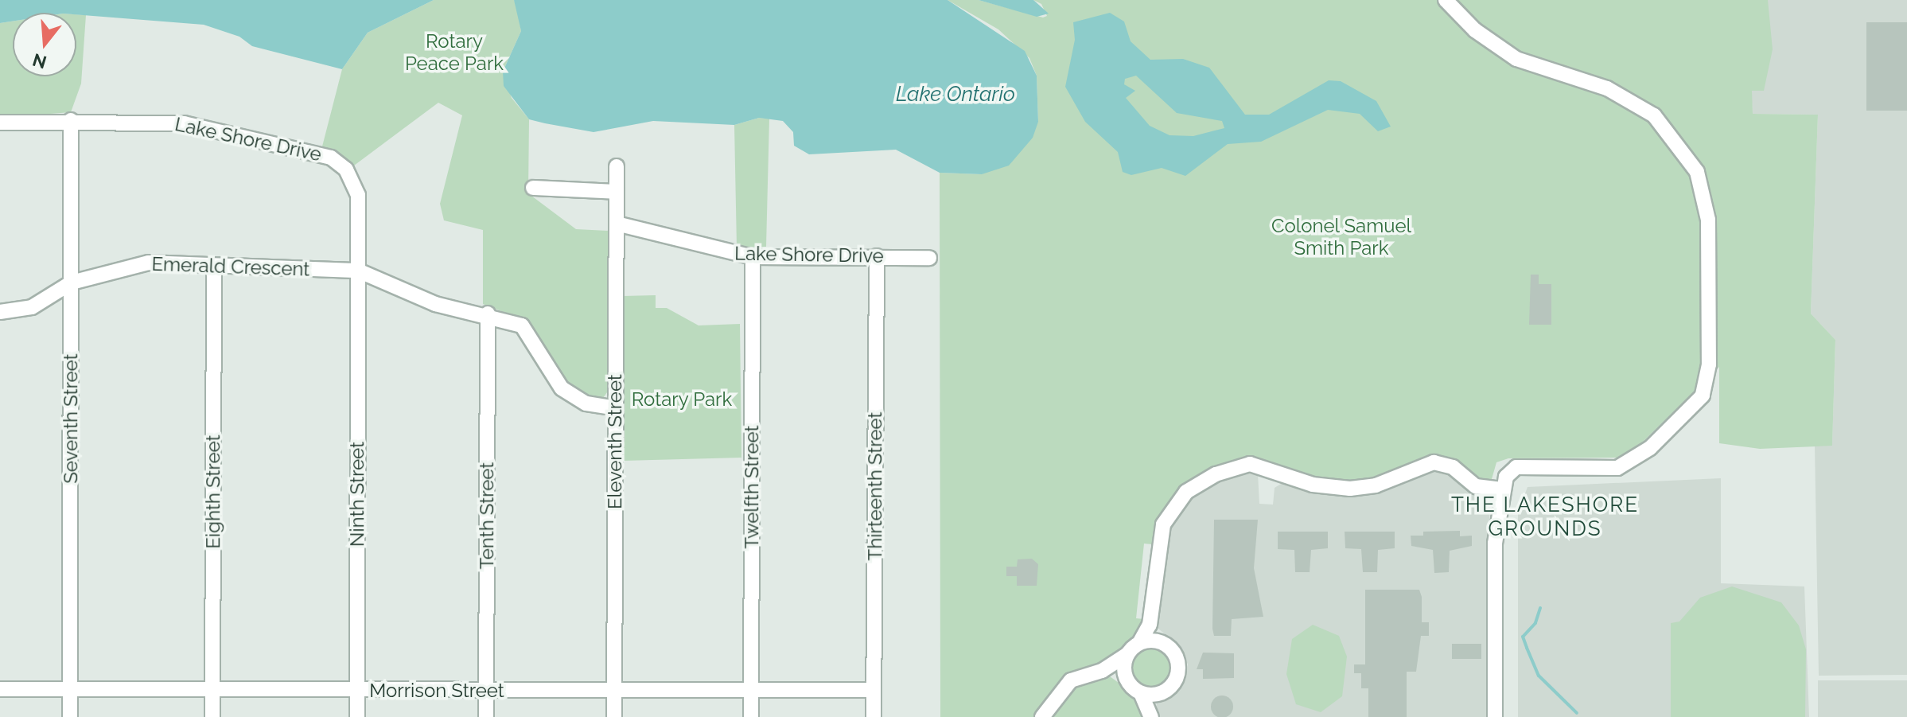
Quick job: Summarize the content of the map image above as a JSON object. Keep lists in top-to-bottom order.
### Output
{
  "streets": {
    "street": [
      "Lake Shore Drive",
      "Emerald Crescent",
      "Seventh Street",
      "Eleventh Street",
      "Thirteenth Street",
      "Twelfth Street",
      "Eighth Street",
      "Ninth Street",
      "Tenth Street",
      "Morrison Street"
    ]
  },
  "crossings": [
    ["Lake Shore Drive", "Emerald Crescent"],
    ["Lake Shore Drive", "Seventh Street"],
    ["Lake Shore Drive", "Eleventh Street"],
    ["Lake Shore Drive", "Thirteenth Street"],
    ["Lake Shore Drive", "Twelfth Street"],
    ["Lake Shore Drive", "Ninth Street"],
    ["Emerald Crescent", "Seventh Street"],
    ["Emerald Crescent", "Eighth Street"],
    ["Emerald Crescent", "Ninth Street"],
    ["Seventh Street", "Morrison Street"],
    ["Eleventh Street", "Morrison Street"],
    ["Thirteenth Street", "Morrison Street"],
    ["Twelfth Street", "Morrison Street"],
    ["Eighth Street", "Morrison Street"],
    ["Ninth Street", "Morrison Street"],
    ["Tenth Street", "Morrison Street"]
  ],
  "districts": ["THE LAKESHORE GROUNDS"],
  "water": ["Lake Ontario"],
  "parks": ["Rotary Peace Park", "Colonel Samuel Smith Park", "Rotary Park"],
  "north": "bottom"
}
